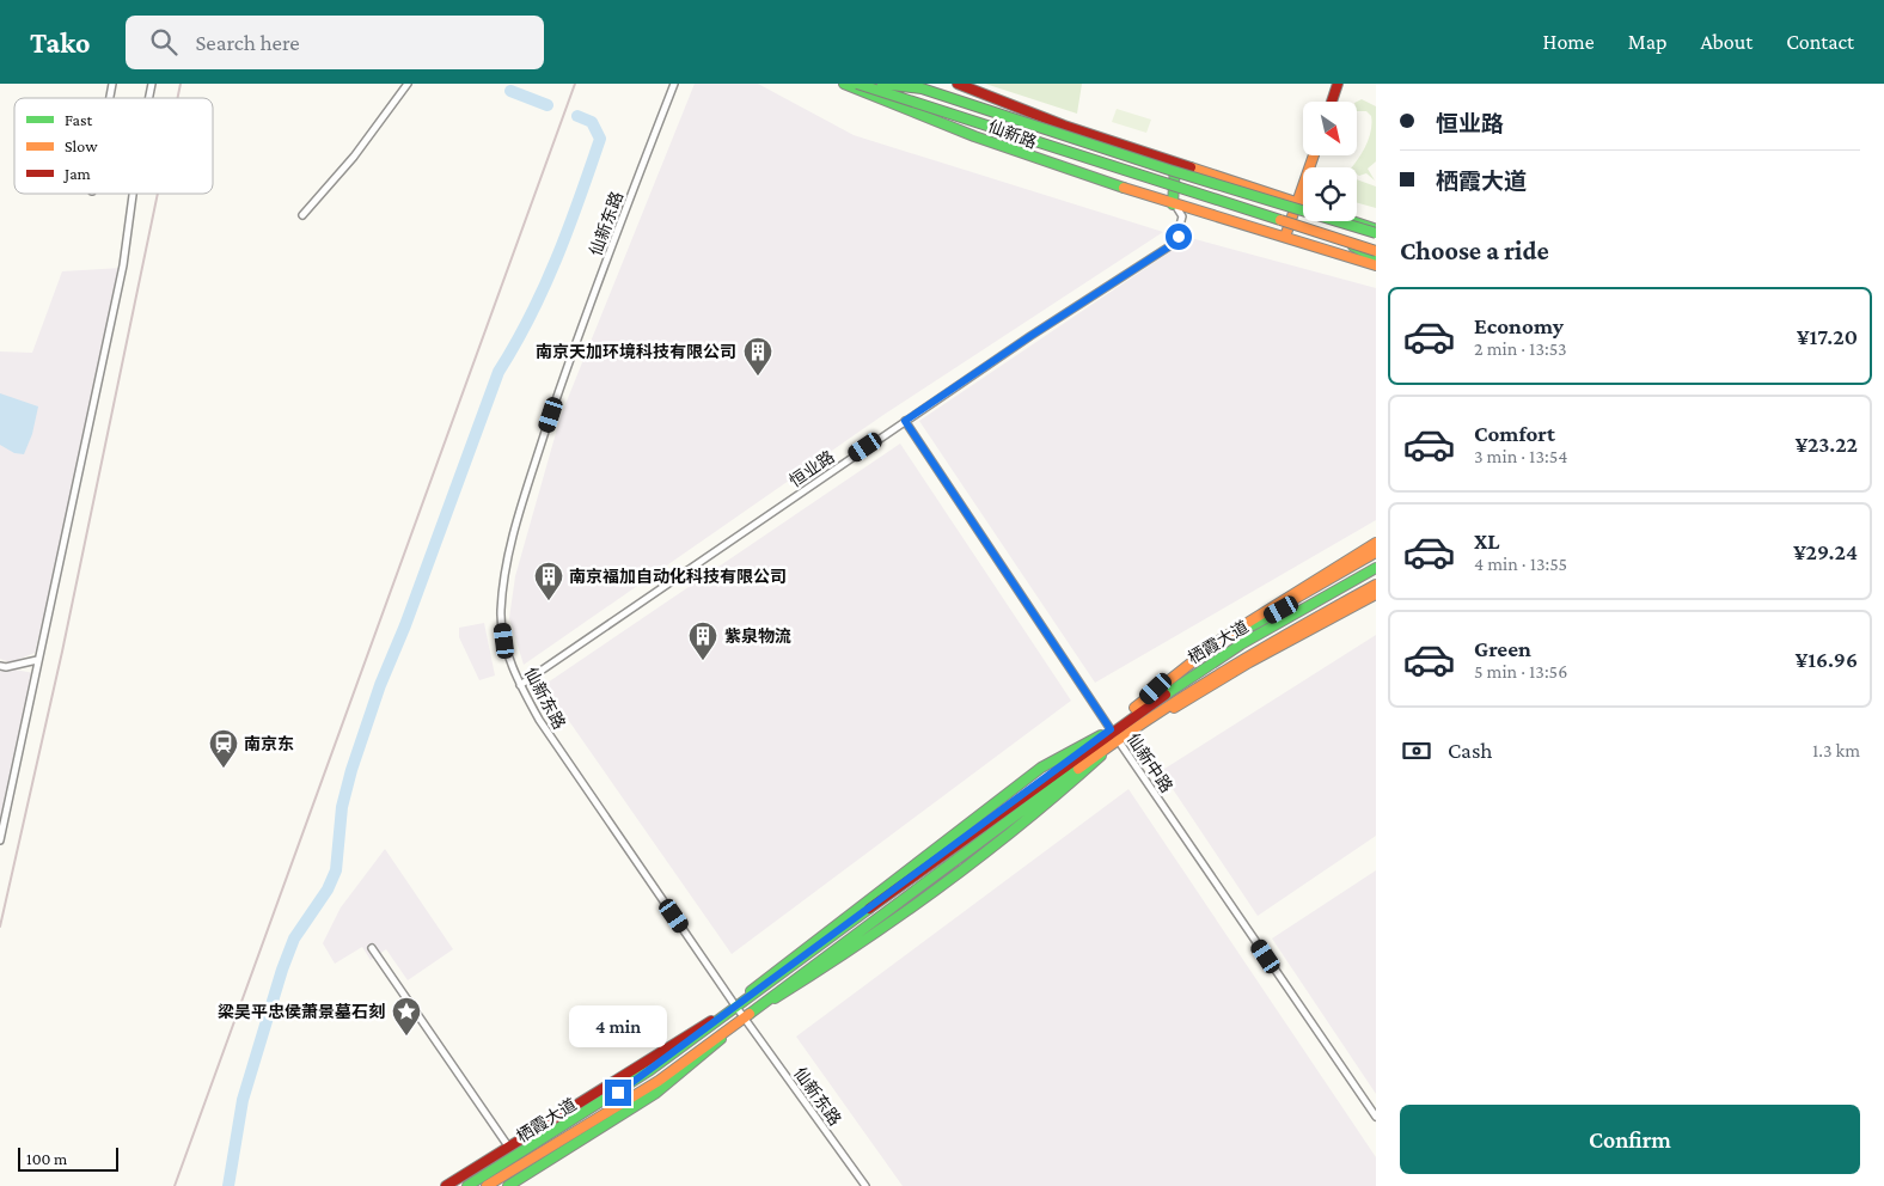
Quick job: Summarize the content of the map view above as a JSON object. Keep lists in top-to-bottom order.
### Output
{
  "streets": {
    "main road": ["仙新路", "栖霞大道"],
    "street": ["仙新东路", "恒业路", "仙新中路"]
  },
  "crossings": [
    ["仙新路", "恒业路"],
    ["仙新东路", "恒业路"],
    ["仙新东路", "栖霞大道"],
    ["恒业路", "仙新中路"],
    ["栖霞大道", "仙新中路"]
  ],
  "places": {
    "building": ["南京天加环境科技有限公司", "南京福加自动化科技有限公司", "紫泉物流"],
    "station": ["南京东"],
    "place": ["梁吴平忠侯萧景墓石刻"]
  },
  "legend": ["Fast", "Slow", "Jam"],
  "scale_bar": "100 m",
  "north": "bottom right",
  "page": {
    "header": "Tako",
    "search": "Search here",
    "nav": [
      "Home",
      "Map",
      "About",
      "Contact"
    ],
    "banner": ["恒业路", "栖霞大道"],
    "heading": "Choose a ride",
    "list": [
      {
        "name": "Economy",
        "note": "2 min · 13:53",
        "value": "¥17.20"
      },
      {
        "name": "Comfort",
        "note": "3 min · 13:54",
        "value": "¥23.22"
      },
      {
        "name": "XL",
        "note": "4 min · 13:55",
        "value": "¥29.24"
      },
      {
        "name": "Green",
        "note": "5 min · 13:56",
        "value": "¥16.96"
      }
    ],
    "pay": ["Cash", "1.3 km"],
    "bubble": "4 min",
    "buttons": "Confirm",
    "scale": "100 m"
  }
}
